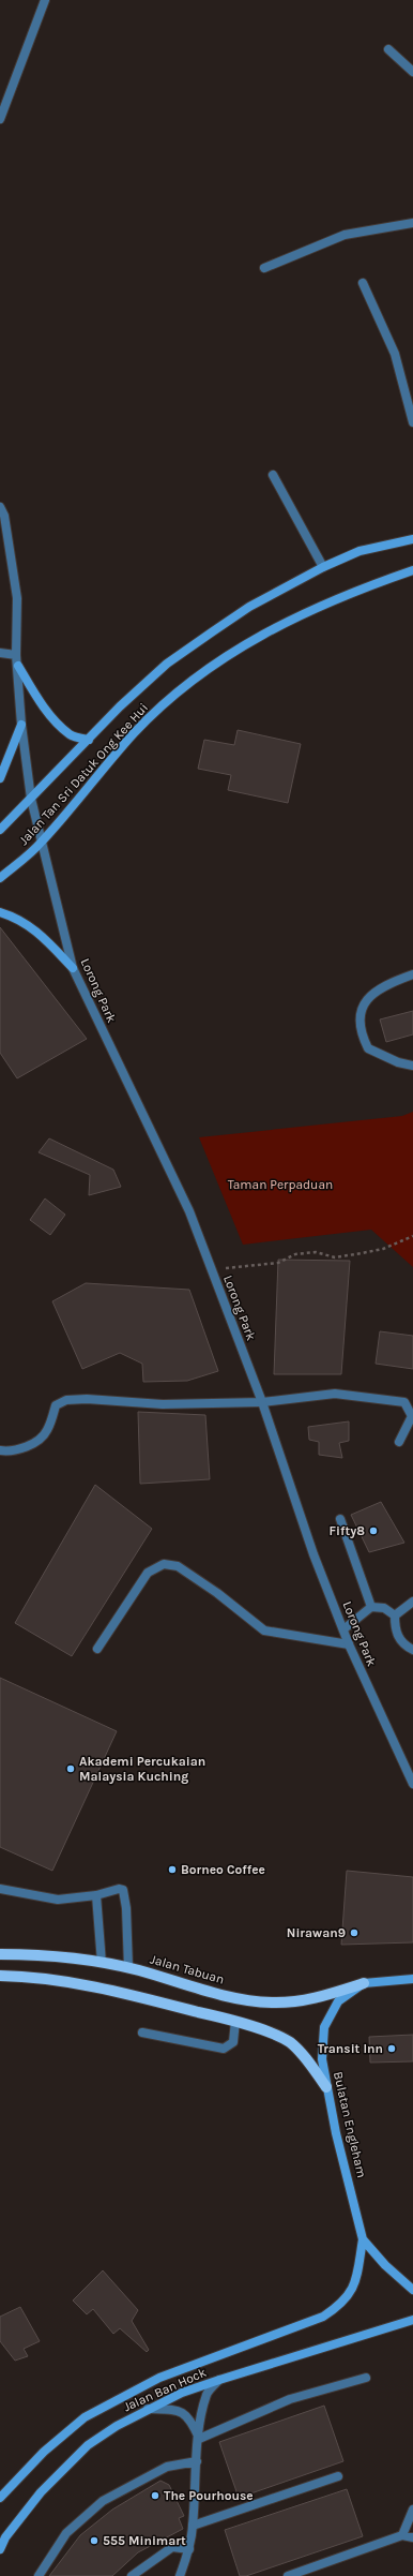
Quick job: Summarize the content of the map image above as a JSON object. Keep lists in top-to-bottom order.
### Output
{
  "streets": {
    "main road": [
      "Jalan Tan Sri Datuk Ong Kee Hui",
      "Jalan Tabuan",
      "Bulatan Engleham",
      "Jalan Ban Hock"
    ],
    "street": ["Lorong Park"]
  },
  "crossings": [
    ["Jalan Tan Sri Datuk Ong Kee Hui", "Lorong Park"],
    ["Jalan Tabuan", "Bulatan Engleham"],
    ["Bulatan Engleham", "Jalan Ban Hock"]
  ],
  "parks": ["Taman Perpaduan"],
  "places": [
    "Fifty8",
    "Akademi Percukaian Malaysia Kuching",
    "Borneo Coffee",
    "Nirawan9",
    "Transit Inn",
    "The Pourhouse",
    "555 Minimart"
  ]
}
